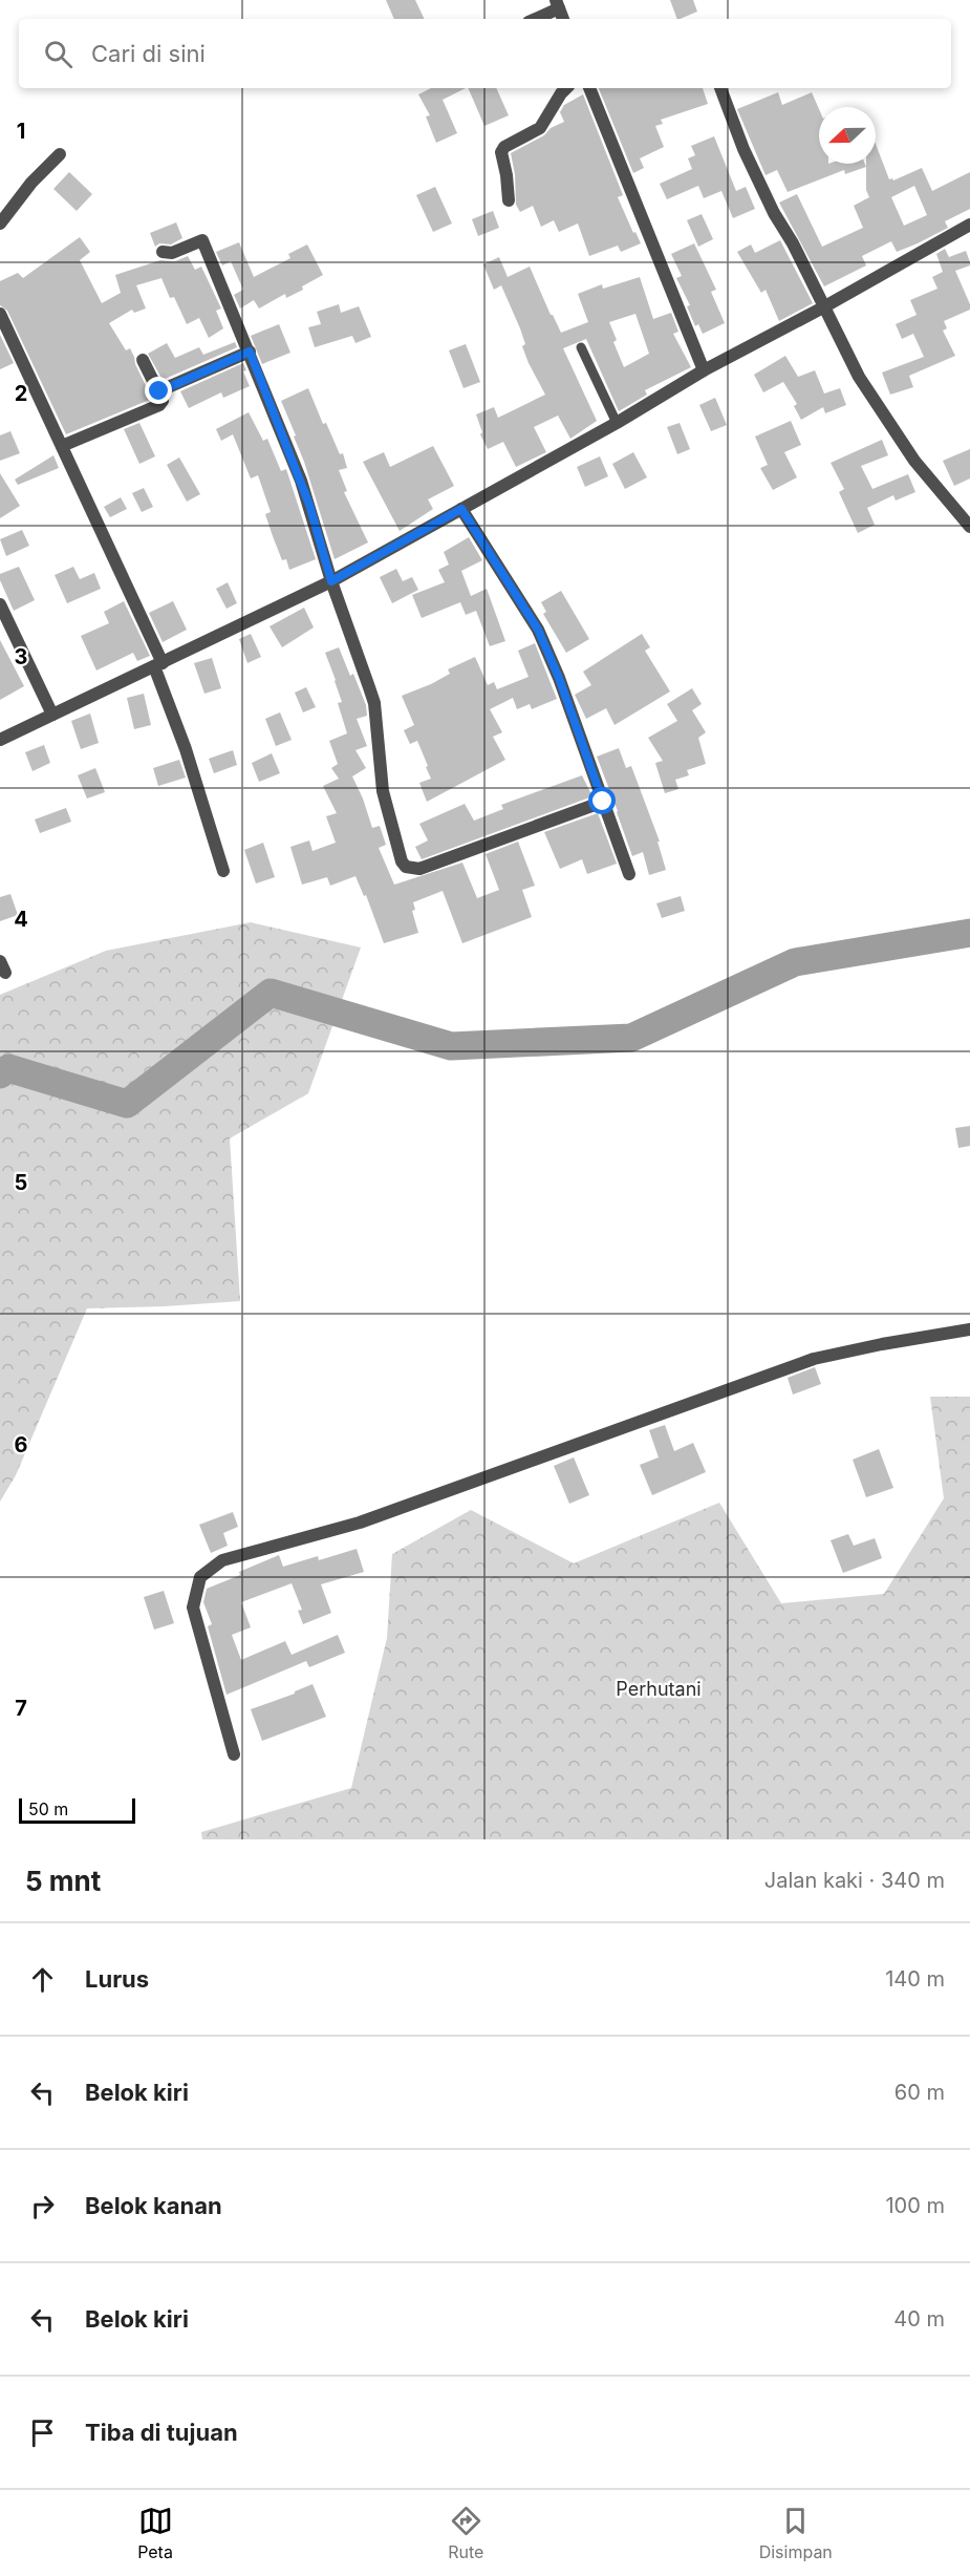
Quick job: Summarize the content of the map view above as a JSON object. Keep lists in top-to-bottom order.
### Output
{
  "parks": ["Perhutani"],
  "scale_bar": "50 m",
  "north": "left",
  "page": {
    "search": "Cari di sini",
    "scale": "50 m",
    "heading": ["5 mnt", "Jalan kaki · 340 m"],
    "list": [
      ["Lurus", "140 m"],
      ["Belok kiri", "60 m"],
      ["Belok kanan", "100 m"],
      ["Belok kiri", "40 m"],
      "Tiba di tujuan"
    ],
    "nav": ["Peta", "Rute", "Disimpan"]
  },
  "grid": {
    "rows": [
      "1",
      "2",
      "3",
      "4",
      "5",
      "6",
      "7"
    ]
  }
}
